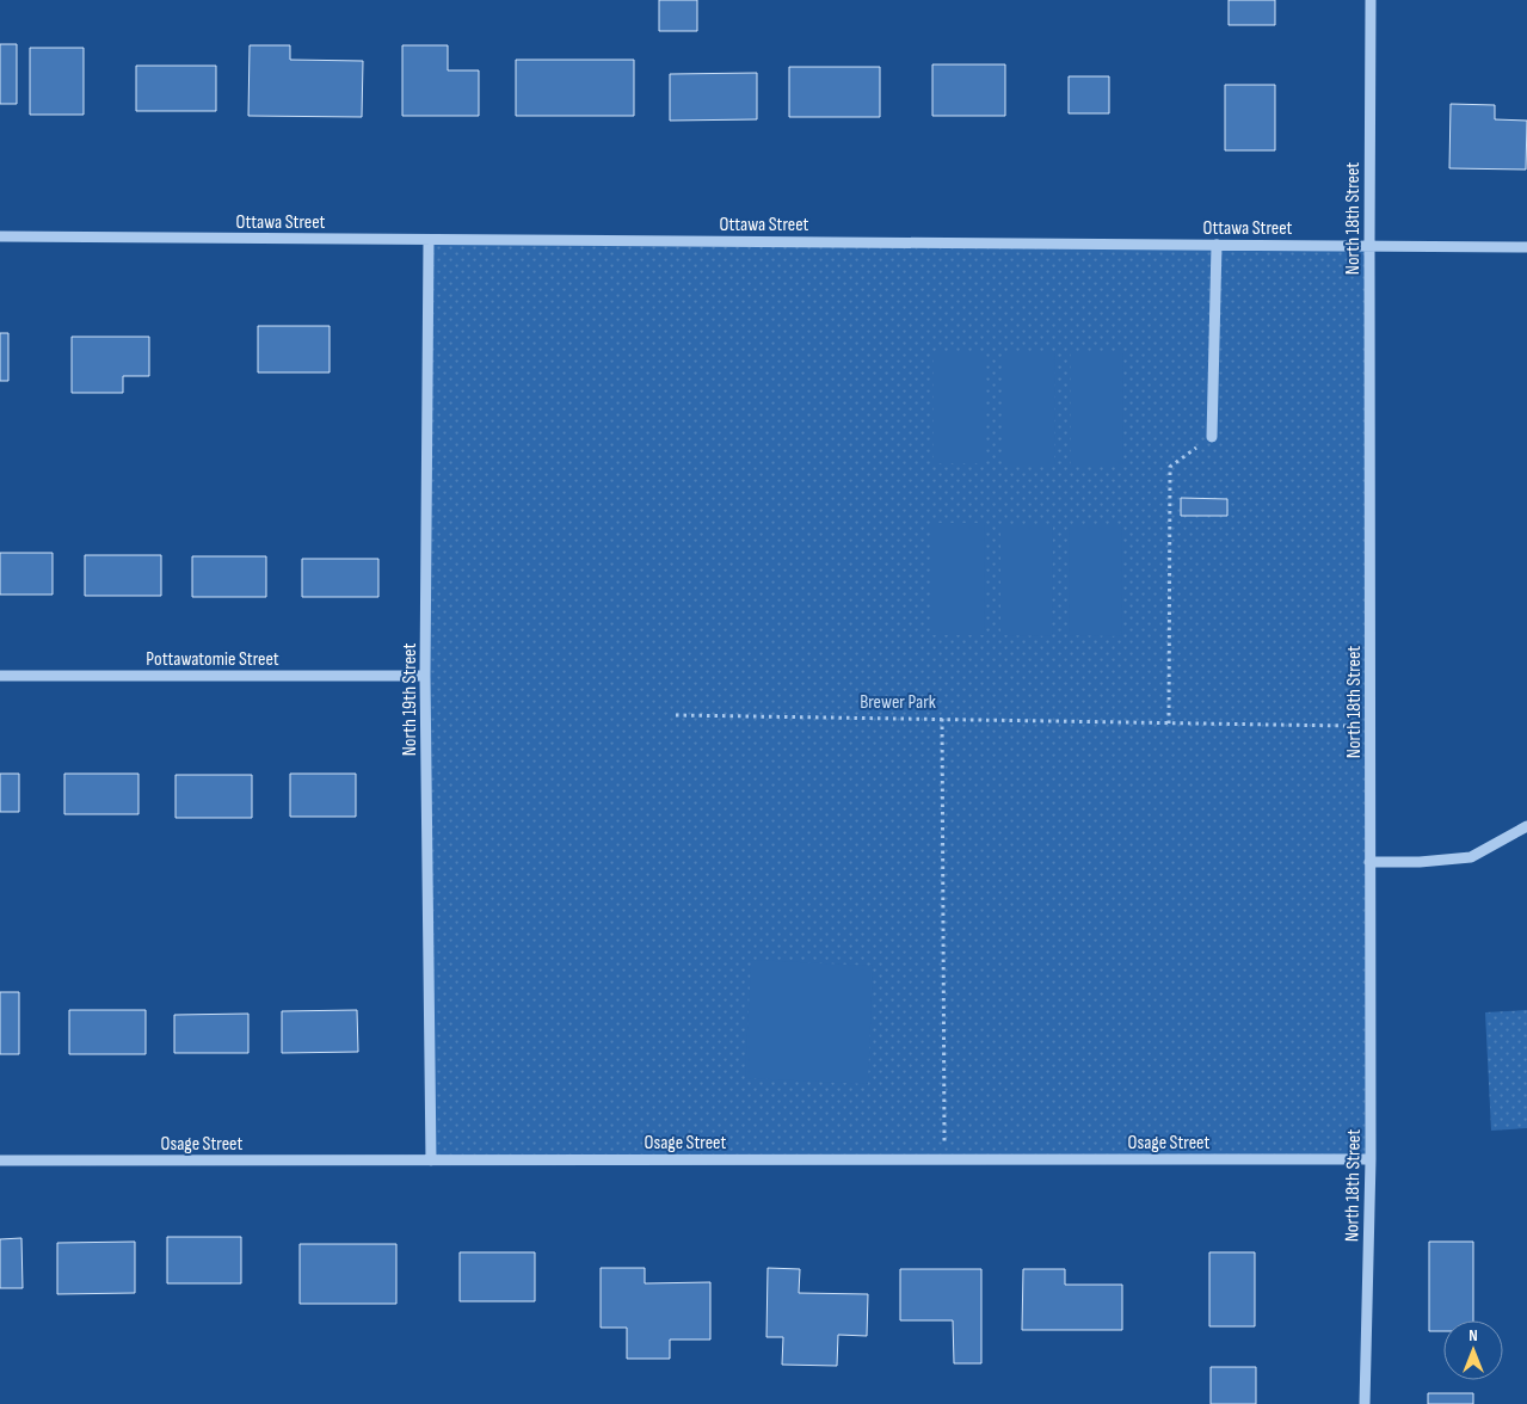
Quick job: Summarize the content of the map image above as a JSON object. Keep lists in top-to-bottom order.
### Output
{
  "streets": {
    "street": [
      "North 18th Street",
      "Ottawa Street",
      "Pottawatomie Street",
      "North 19th Street",
      "Osage Street"
    ]
  },
  "crossings": [
    ["North 18th Street", "Ottawa Street"],
    ["North 18th Street", "Osage Street"],
    ["Ottawa Street", "North 19th Street"],
    ["Pottawatomie Street", "North 19th Street"],
    ["North 19th Street", "Osage Street"]
  ],
  "parks": ["Brewer Park"],
  "north": "top"
}
